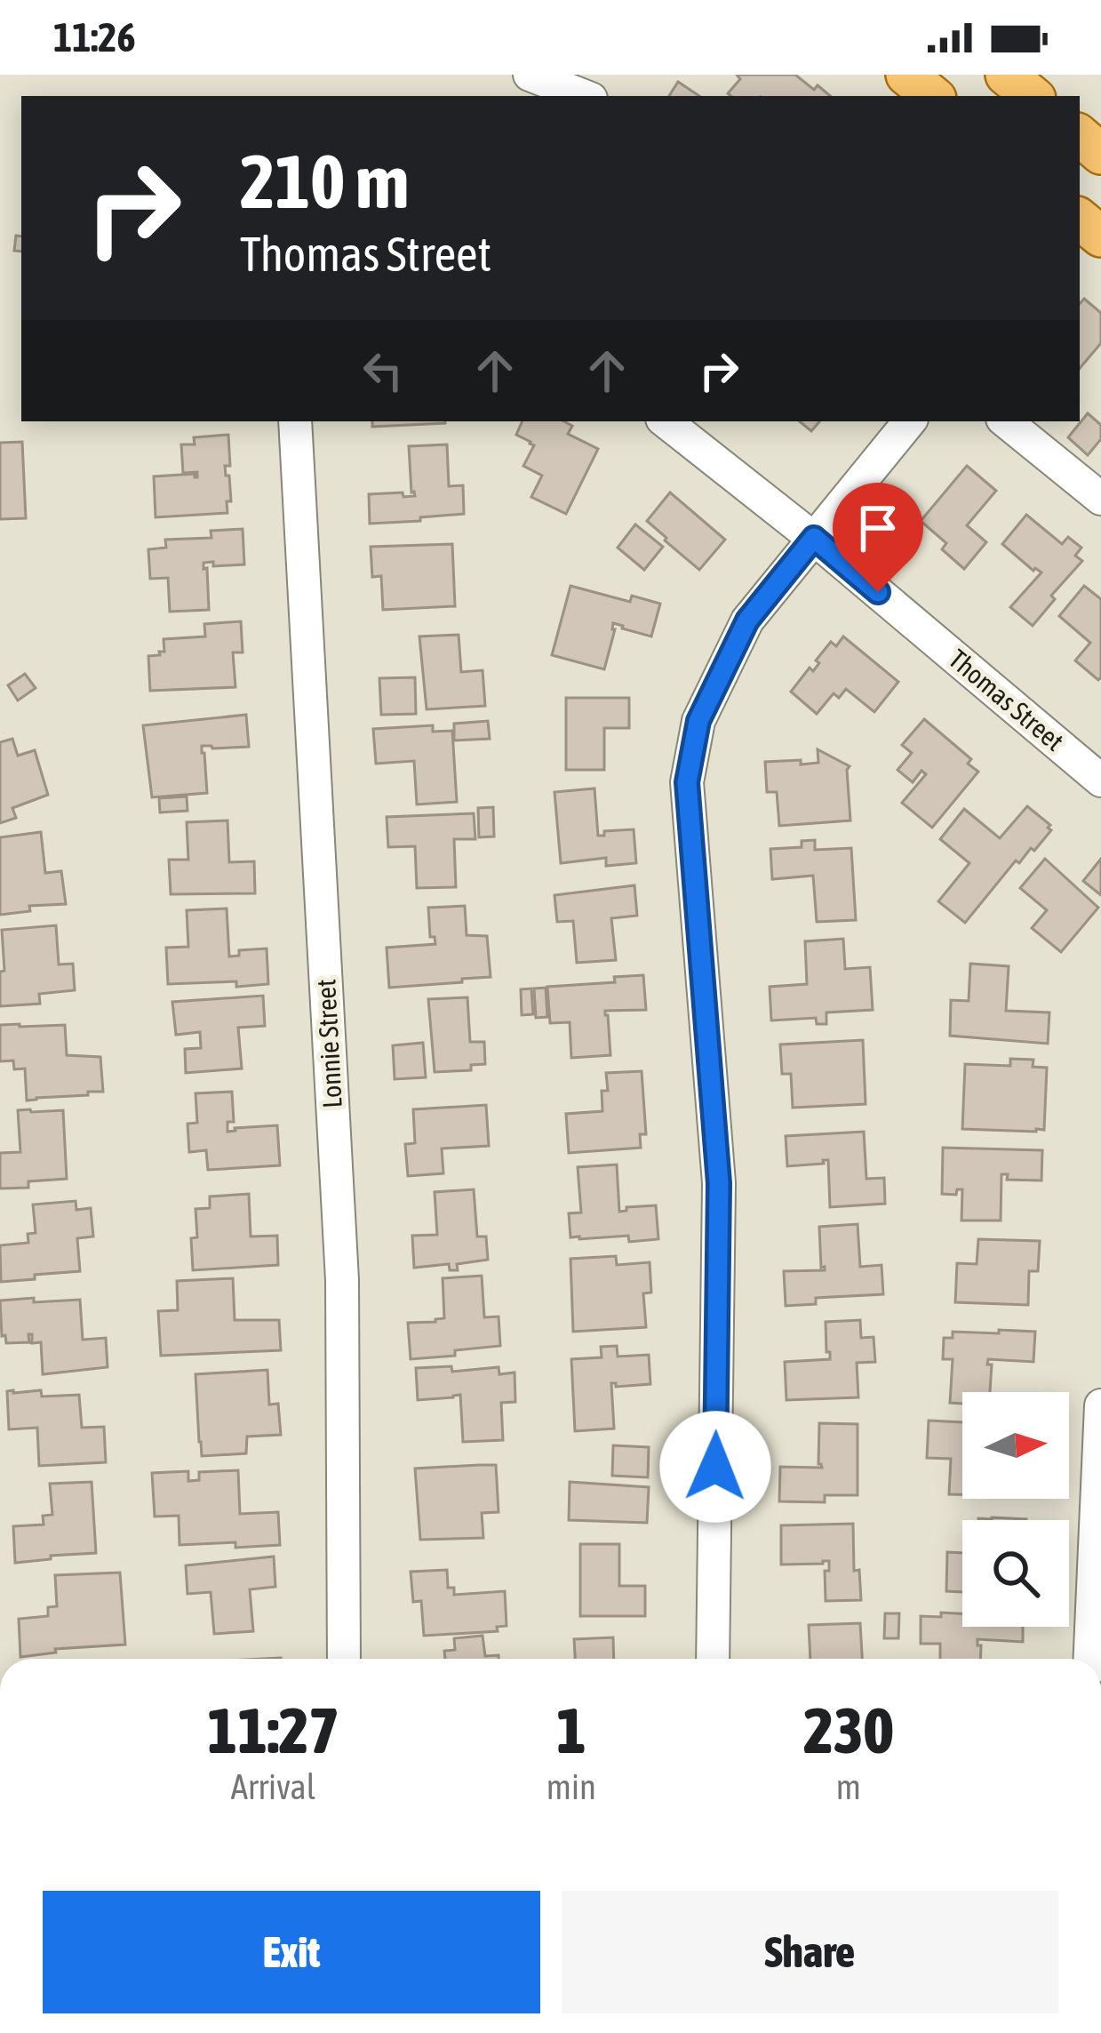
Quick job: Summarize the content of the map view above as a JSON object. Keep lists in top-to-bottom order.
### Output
{
  "streets": {
    "street": ["Thomas Street", "Lonnie Street"]
  },
  "north": "right",
  "page": {
    "status": "11:26",
    "turn": ["210 m", "Thomas Street"],
    "eta": [
      "11:27",
      "Arrival",
      "1",
      "min",
      "230",
      "m"
    ],
    "buttons": ["Exit", "Share"]
  }
}
